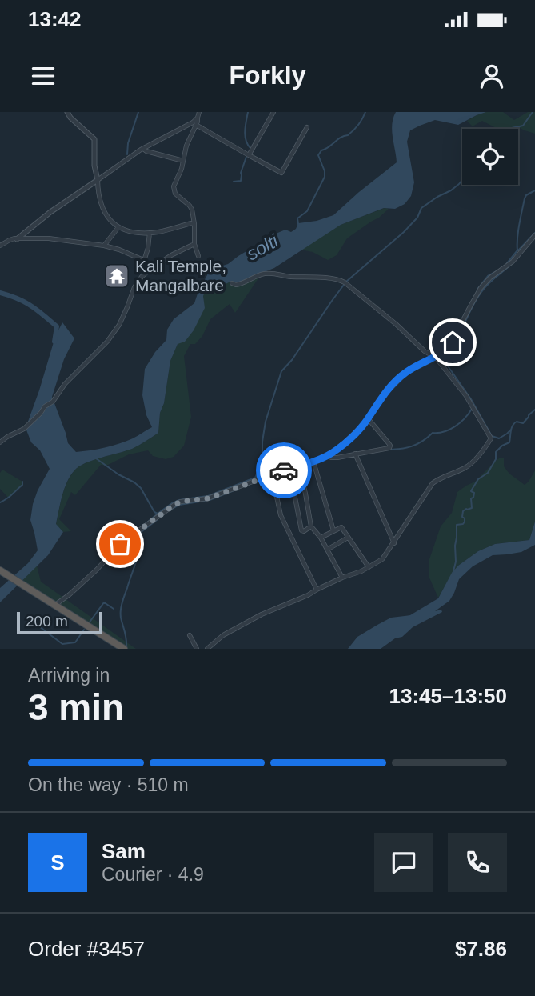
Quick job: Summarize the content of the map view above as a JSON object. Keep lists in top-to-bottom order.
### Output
{
  "water": ["solti"],
  "places": {
    "temple": ["Kali Temple, Mangalbare"]
  },
  "scale_bar": "200 m",
  "page": {
    "status": "13:42",
    "header": "Forkly",
    "scale": "200 m",
    "heading": ["3 min", "Arriving in", "13:45–13:50"],
    "panel": [
      "Sam",
      "Courier · 4.9",
      "Order #3457",
      "$7.86"
    ],
    "bar": "On the way · 510 m",
    "round": "S"
  }
}
